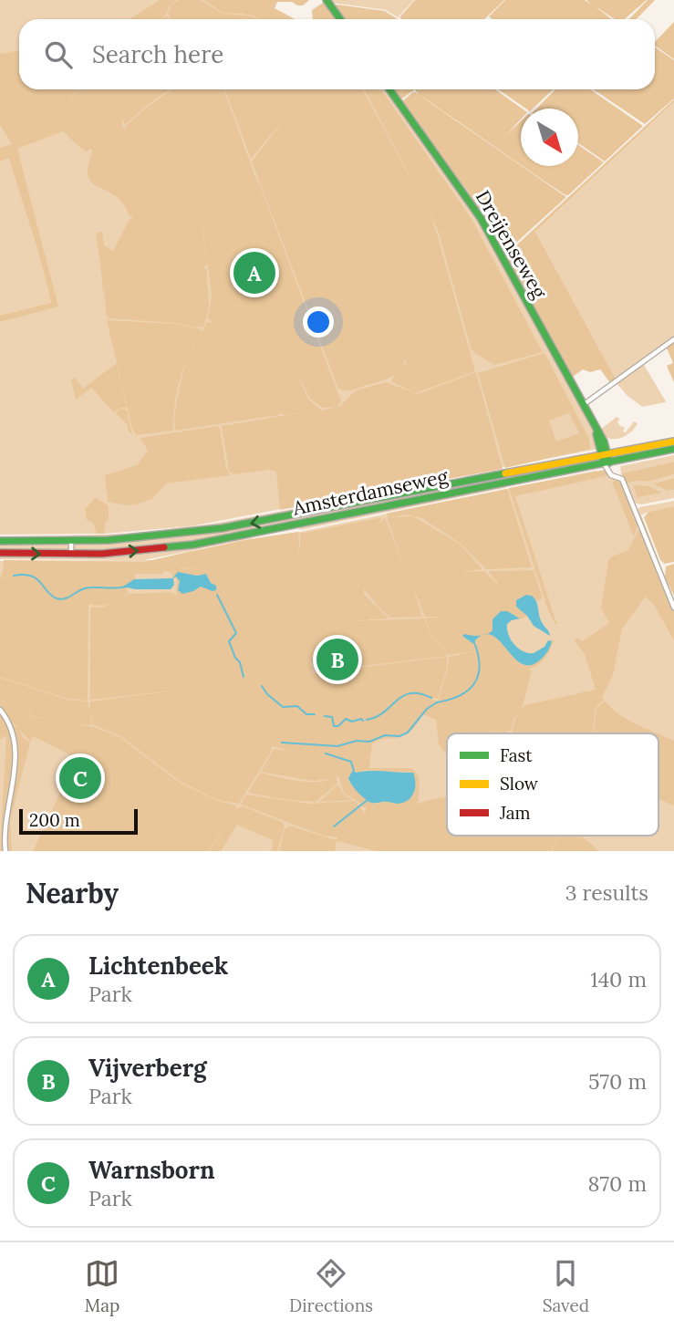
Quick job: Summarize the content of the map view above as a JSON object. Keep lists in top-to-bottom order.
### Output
{
  "streets": {
    "main road": ["Dreijenseweg", "Amsterdamseweg"]
  },
  "crossings": [
    ["Dreijenseweg", "Amsterdamseweg"]
  ],
  "legend": ["Fast", "Slow", "Jam"],
  "scale_bar": "200 m",
  "north": "bottom right",
  "page": {
    "search": "Search here",
    "pins": ["A", "B", "C"],
    "scale": "200 m",
    "heading": ["Nearby", "3 results"],
    "list": [
      {
        "mark": "A",
        "name": "Lichtenbeek",
        "note": "Park",
        "value": "140 m"
      },
      {
        "mark": "B",
        "name": "Vijverberg",
        "note": "Park",
        "value": "570 m"
      },
      {
        "mark": "C",
        "name": "Warnsborn",
        "note": "Park",
        "value": "870 m"
      }
    ],
    "nav": ["Map", "Directions", "Saved"]
  }
}
